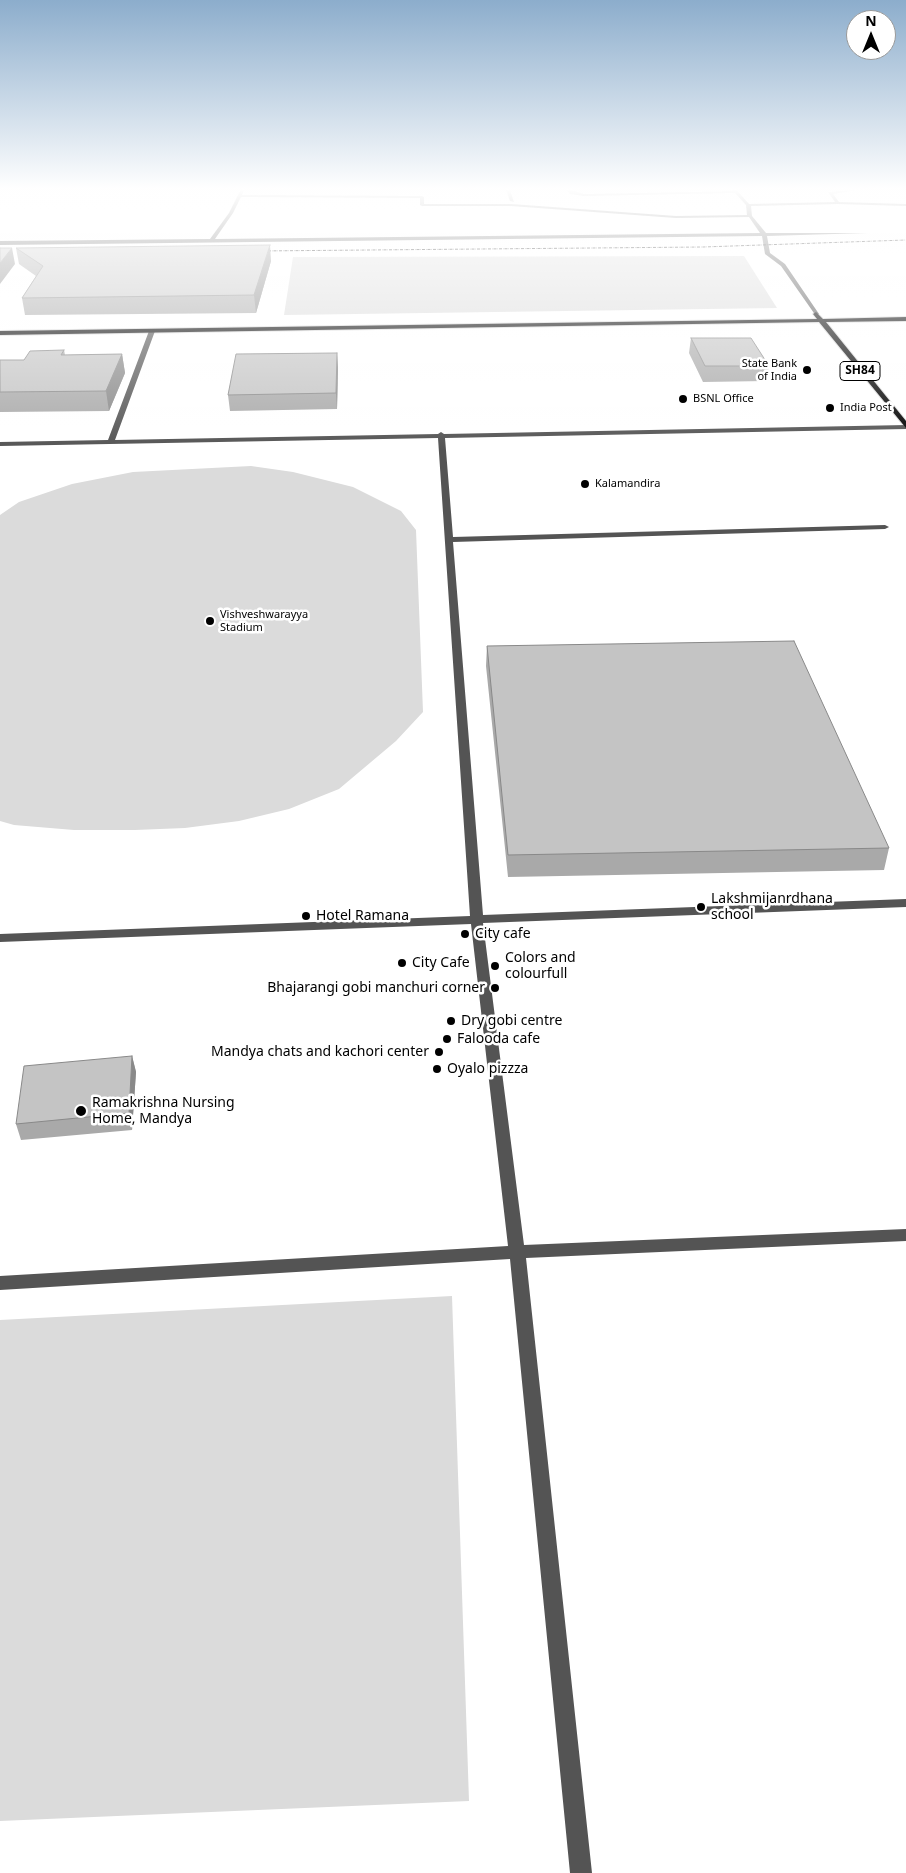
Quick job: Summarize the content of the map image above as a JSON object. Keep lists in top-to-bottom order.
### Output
{
  "streets": {
    "main road": ["SH84"]
  },
  "places": [
    "State Bank of India",
    "BSNL Office",
    "India Post",
    "Kalamandira",
    "Vishveshwarayya Stadium",
    "Lakshmijanrdhana school",
    "Hotel Ramana",
    "City cafe",
    "City Cafe",
    "Colors and colourfull",
    "Bhajarangi gobi manchuri corner",
    "Dry gobi centre",
    "Falooda cafe",
    "Mandya chats and kachori center",
    "Oyalo pizzza",
    "Ramakrishna Nursing Home, Mandya"
  ],
  "north": "top"
}
